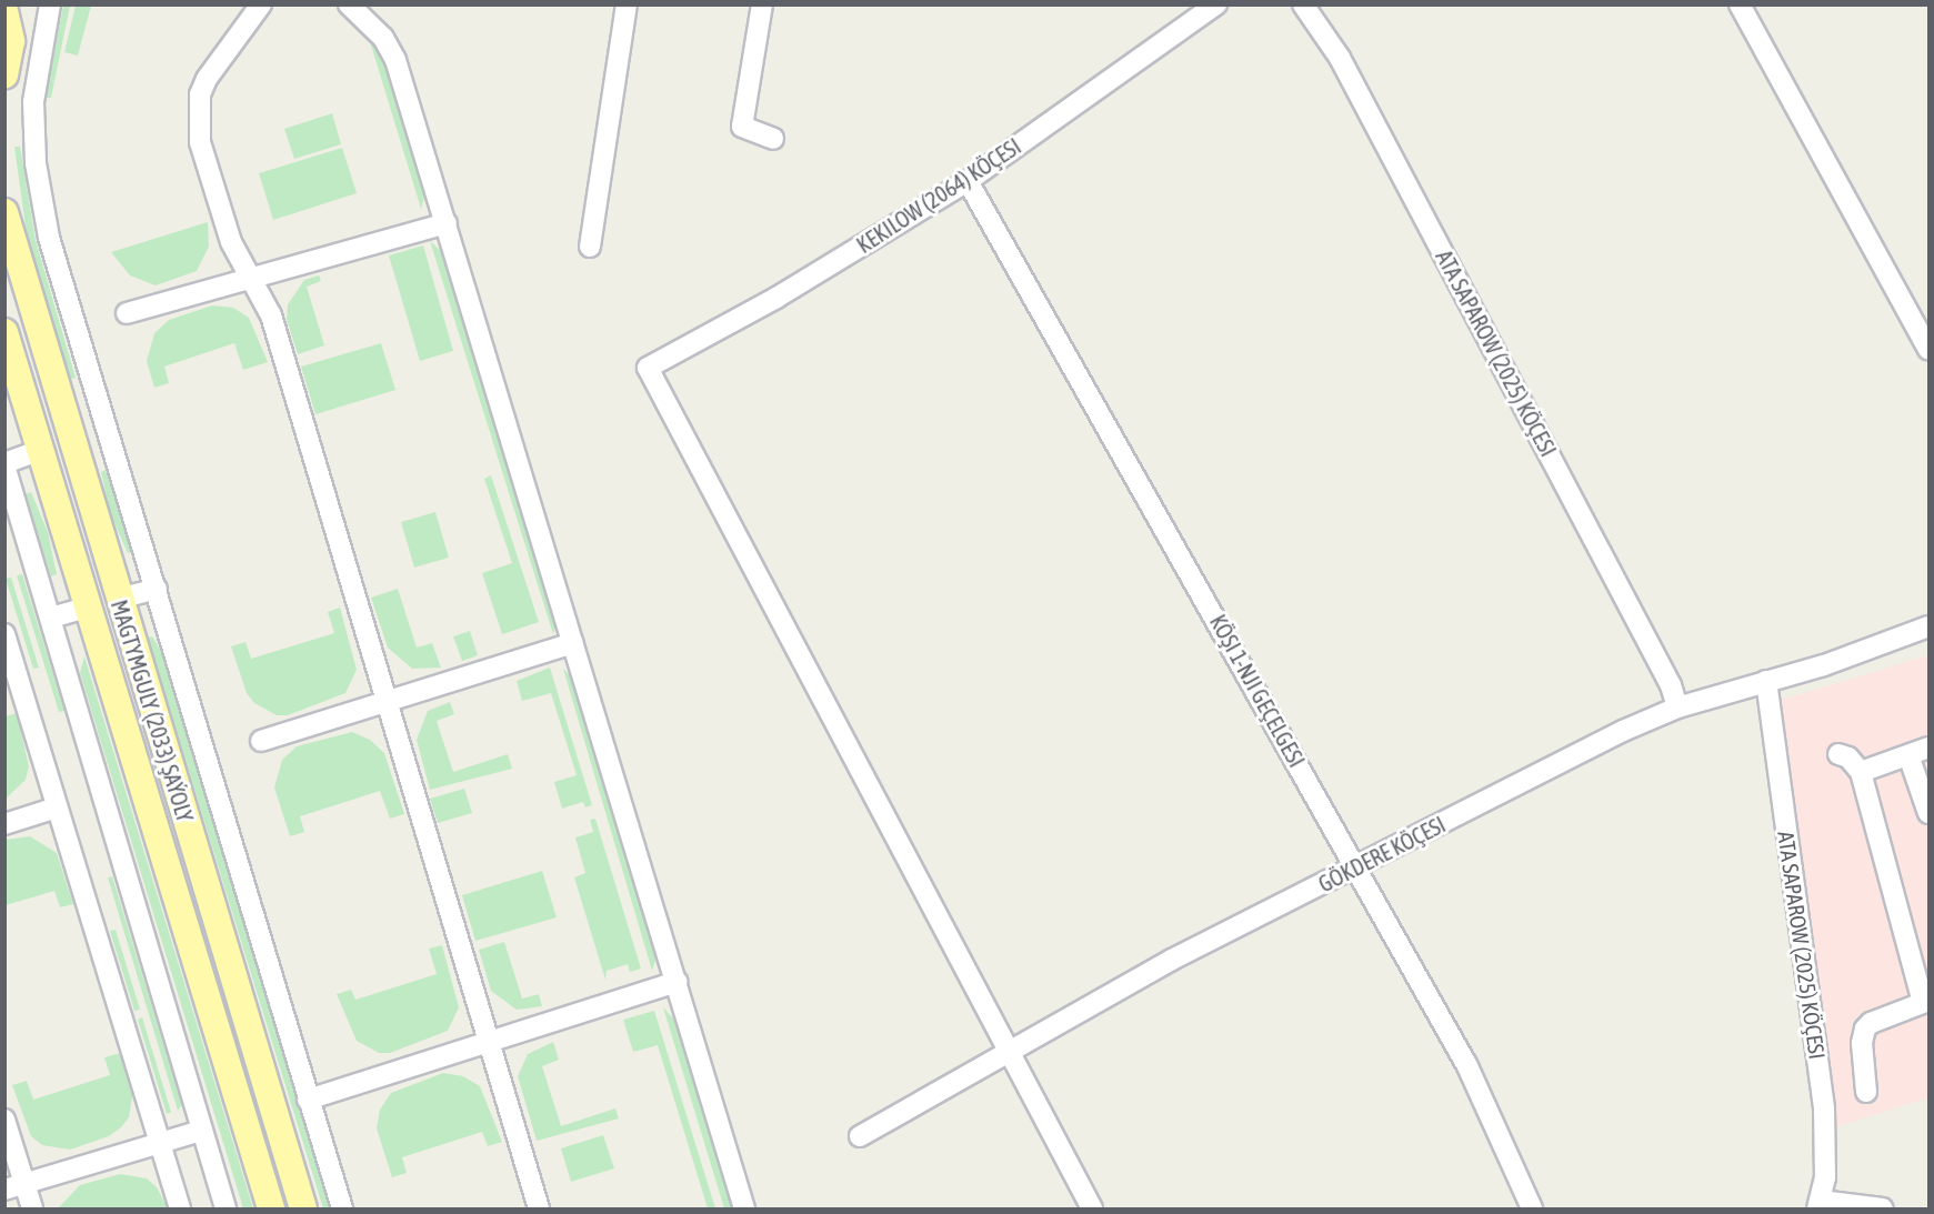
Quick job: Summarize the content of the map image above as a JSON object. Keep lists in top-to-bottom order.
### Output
{
  "streets": {
    "main road": ["MAGTYMGULY (2033) ŞAÝOLY"],
    "street": [
      "KEKILOW (2064) KÖÇESI",
      "ATA SAPAROW (2025) KÖÇESI",
      "KÖŞI 1-NJI GEÇELGESI",
      "GÖKDERE KÖÇESI"
    ]
  },
  "crossings": [
    ["KEKILOW (2064) KÖÇESI", "KÖŞI 1-NJI GEÇELGESI"],
    ["KEKILOW (2064) KÖÇESI", "GÖKDERE KÖÇESI"],
    ["ATA SAPAROW (2025) KÖÇESI", "GÖKDERE KÖÇESI"],
    ["KÖŞI 1-NJI GEÇELGESI", "GÖKDERE KÖÇESI"]
  ]
}
